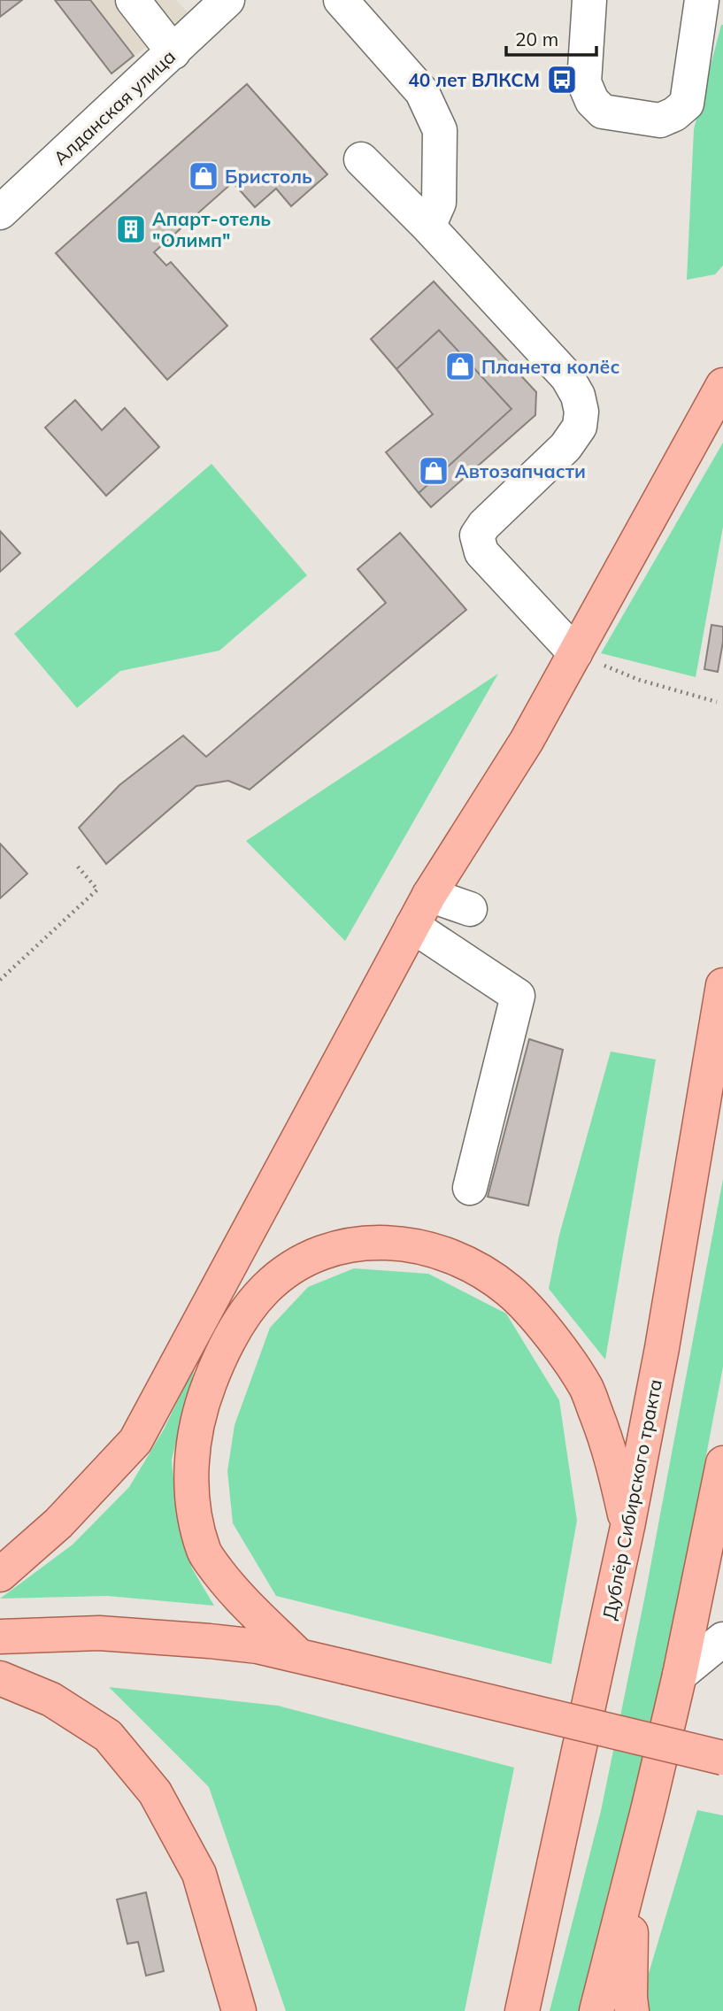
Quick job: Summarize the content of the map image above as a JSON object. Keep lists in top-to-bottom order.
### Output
{
  "streets": {
    "main road": ["Дублёр Сибирского тракта"],
    "street": ["Алданская улица"]
  },
  "places": {
    "bus stop": ["40 лет ВЛКСМ"],
    "shop": ["Бристоль", "Планета колёс", "Автозапчасти"],
    "building": ["Апарт-отель \"Олимп\""]
  },
  "scale_bar": "20 m"
}
